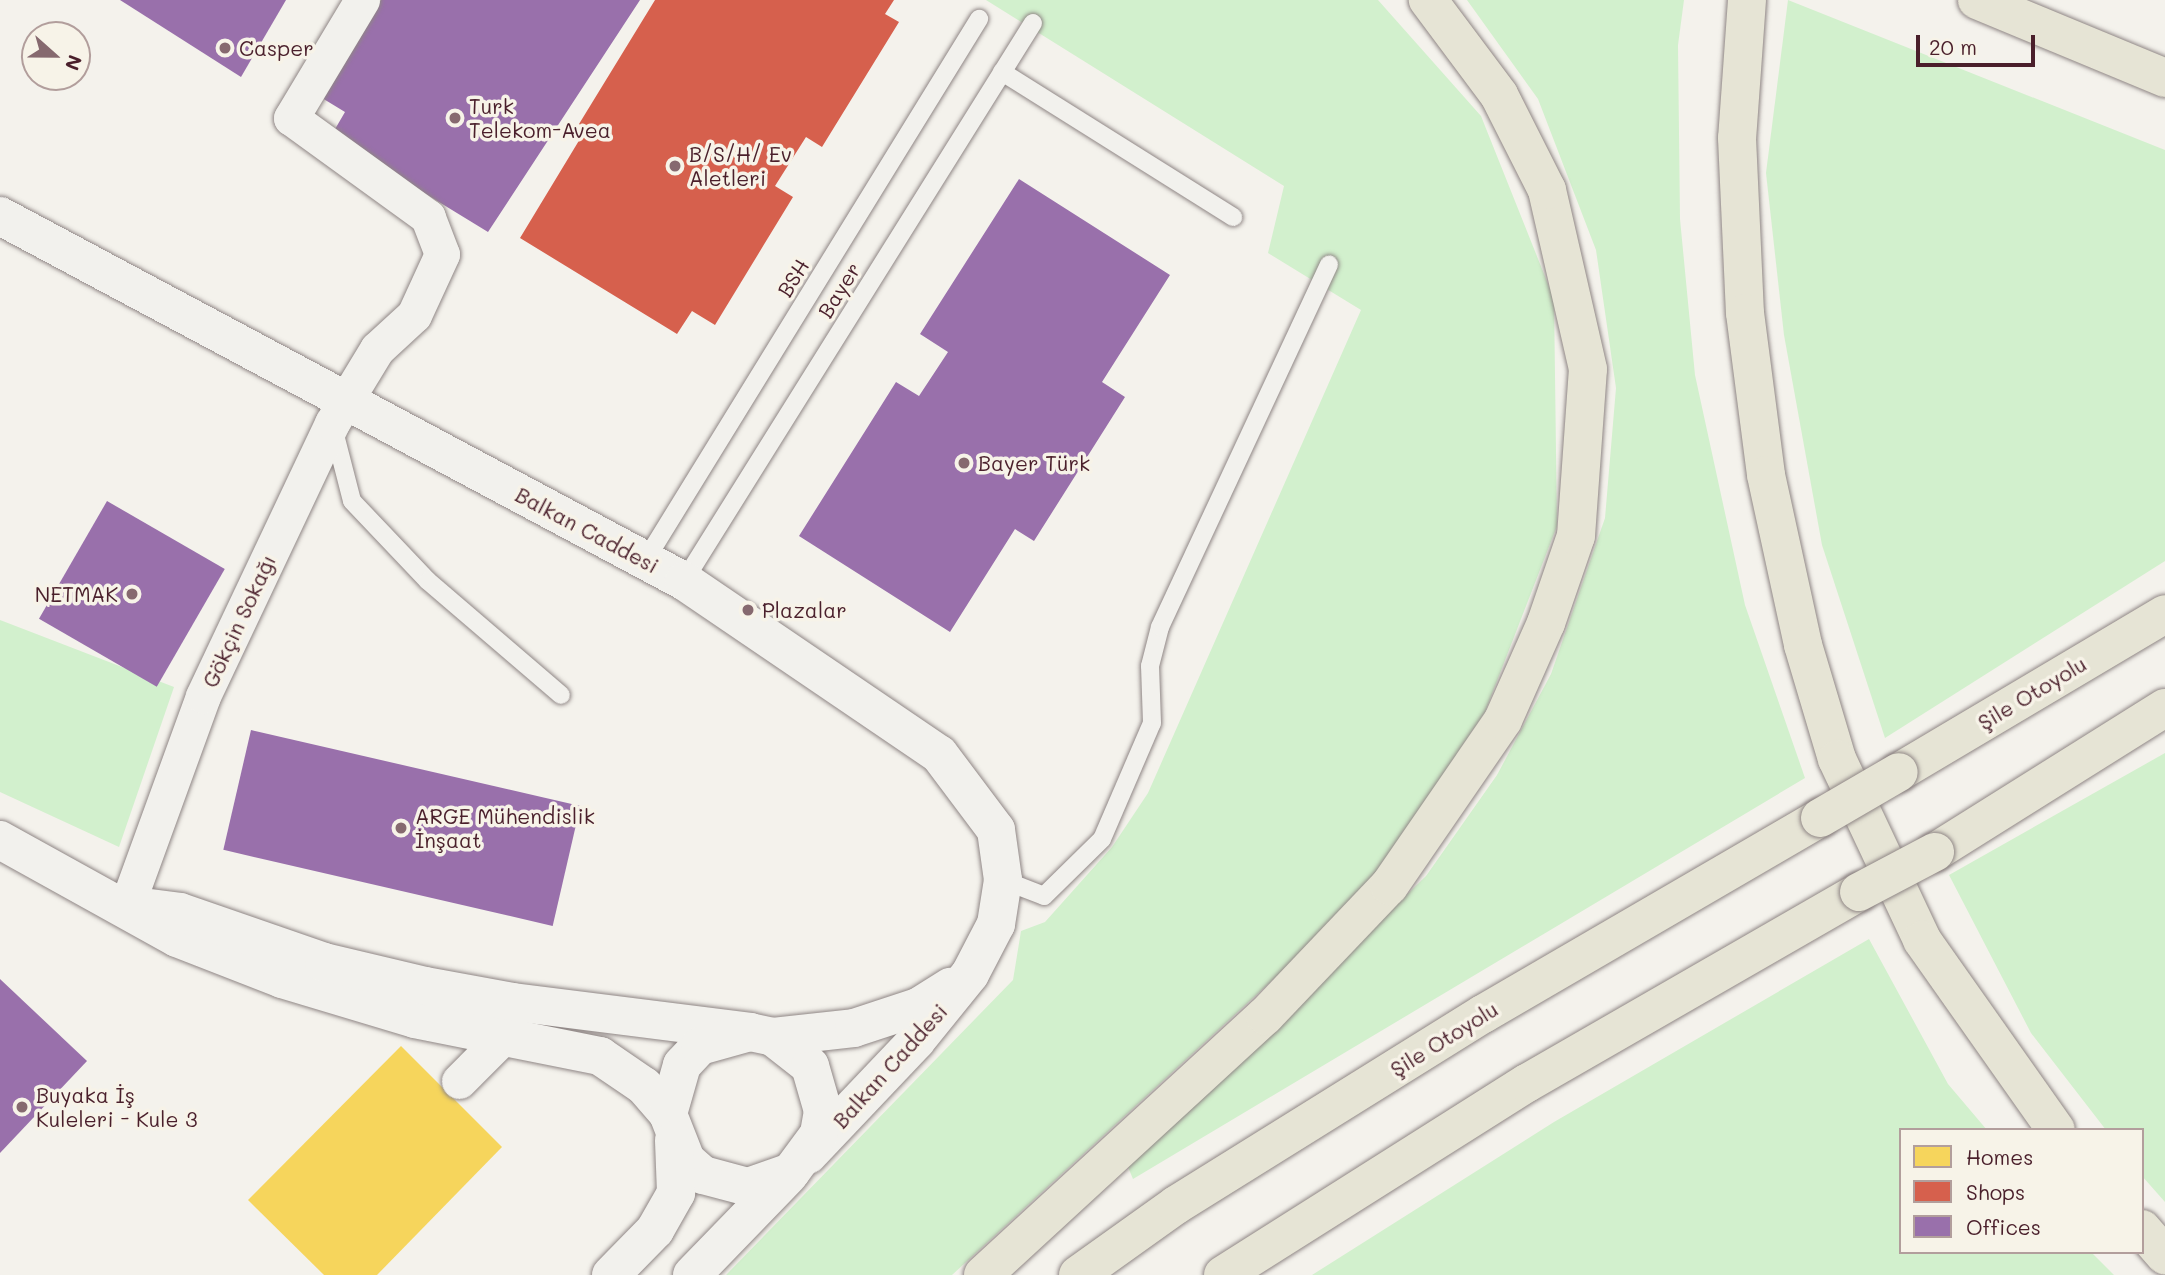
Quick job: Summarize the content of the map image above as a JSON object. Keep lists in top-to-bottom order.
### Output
{
  "streets": {
    "highway": ["Şile Otoyolu"],
    "street": ["Balkan Caddesi", "Gökçin Sokağı"],
    "lane": ["BSH", "Bayer"]
  },
  "crossings": [
    ["BSH", "Balkan Caddesi"],
    ["Bayer", "Balkan Caddesi"],
    ["Balkan Caddesi", "Gökçin Sokağı"]
  ],
  "places": [
    "Casper",
    "Turk Telekom-Avea",
    "B/S/H/ Ev Aletleri",
    "Bayer Türk",
    "NETMAK",
    "Plazalar",
    "ARGE Mühendislik İnşaat",
    "Buyaka İş Kuleleri - Kule 3"
  ],
  "legend": ["Homes", "Shops", "Offices"],
  "scale_bar": "20 m",
  "north": "right"
}
